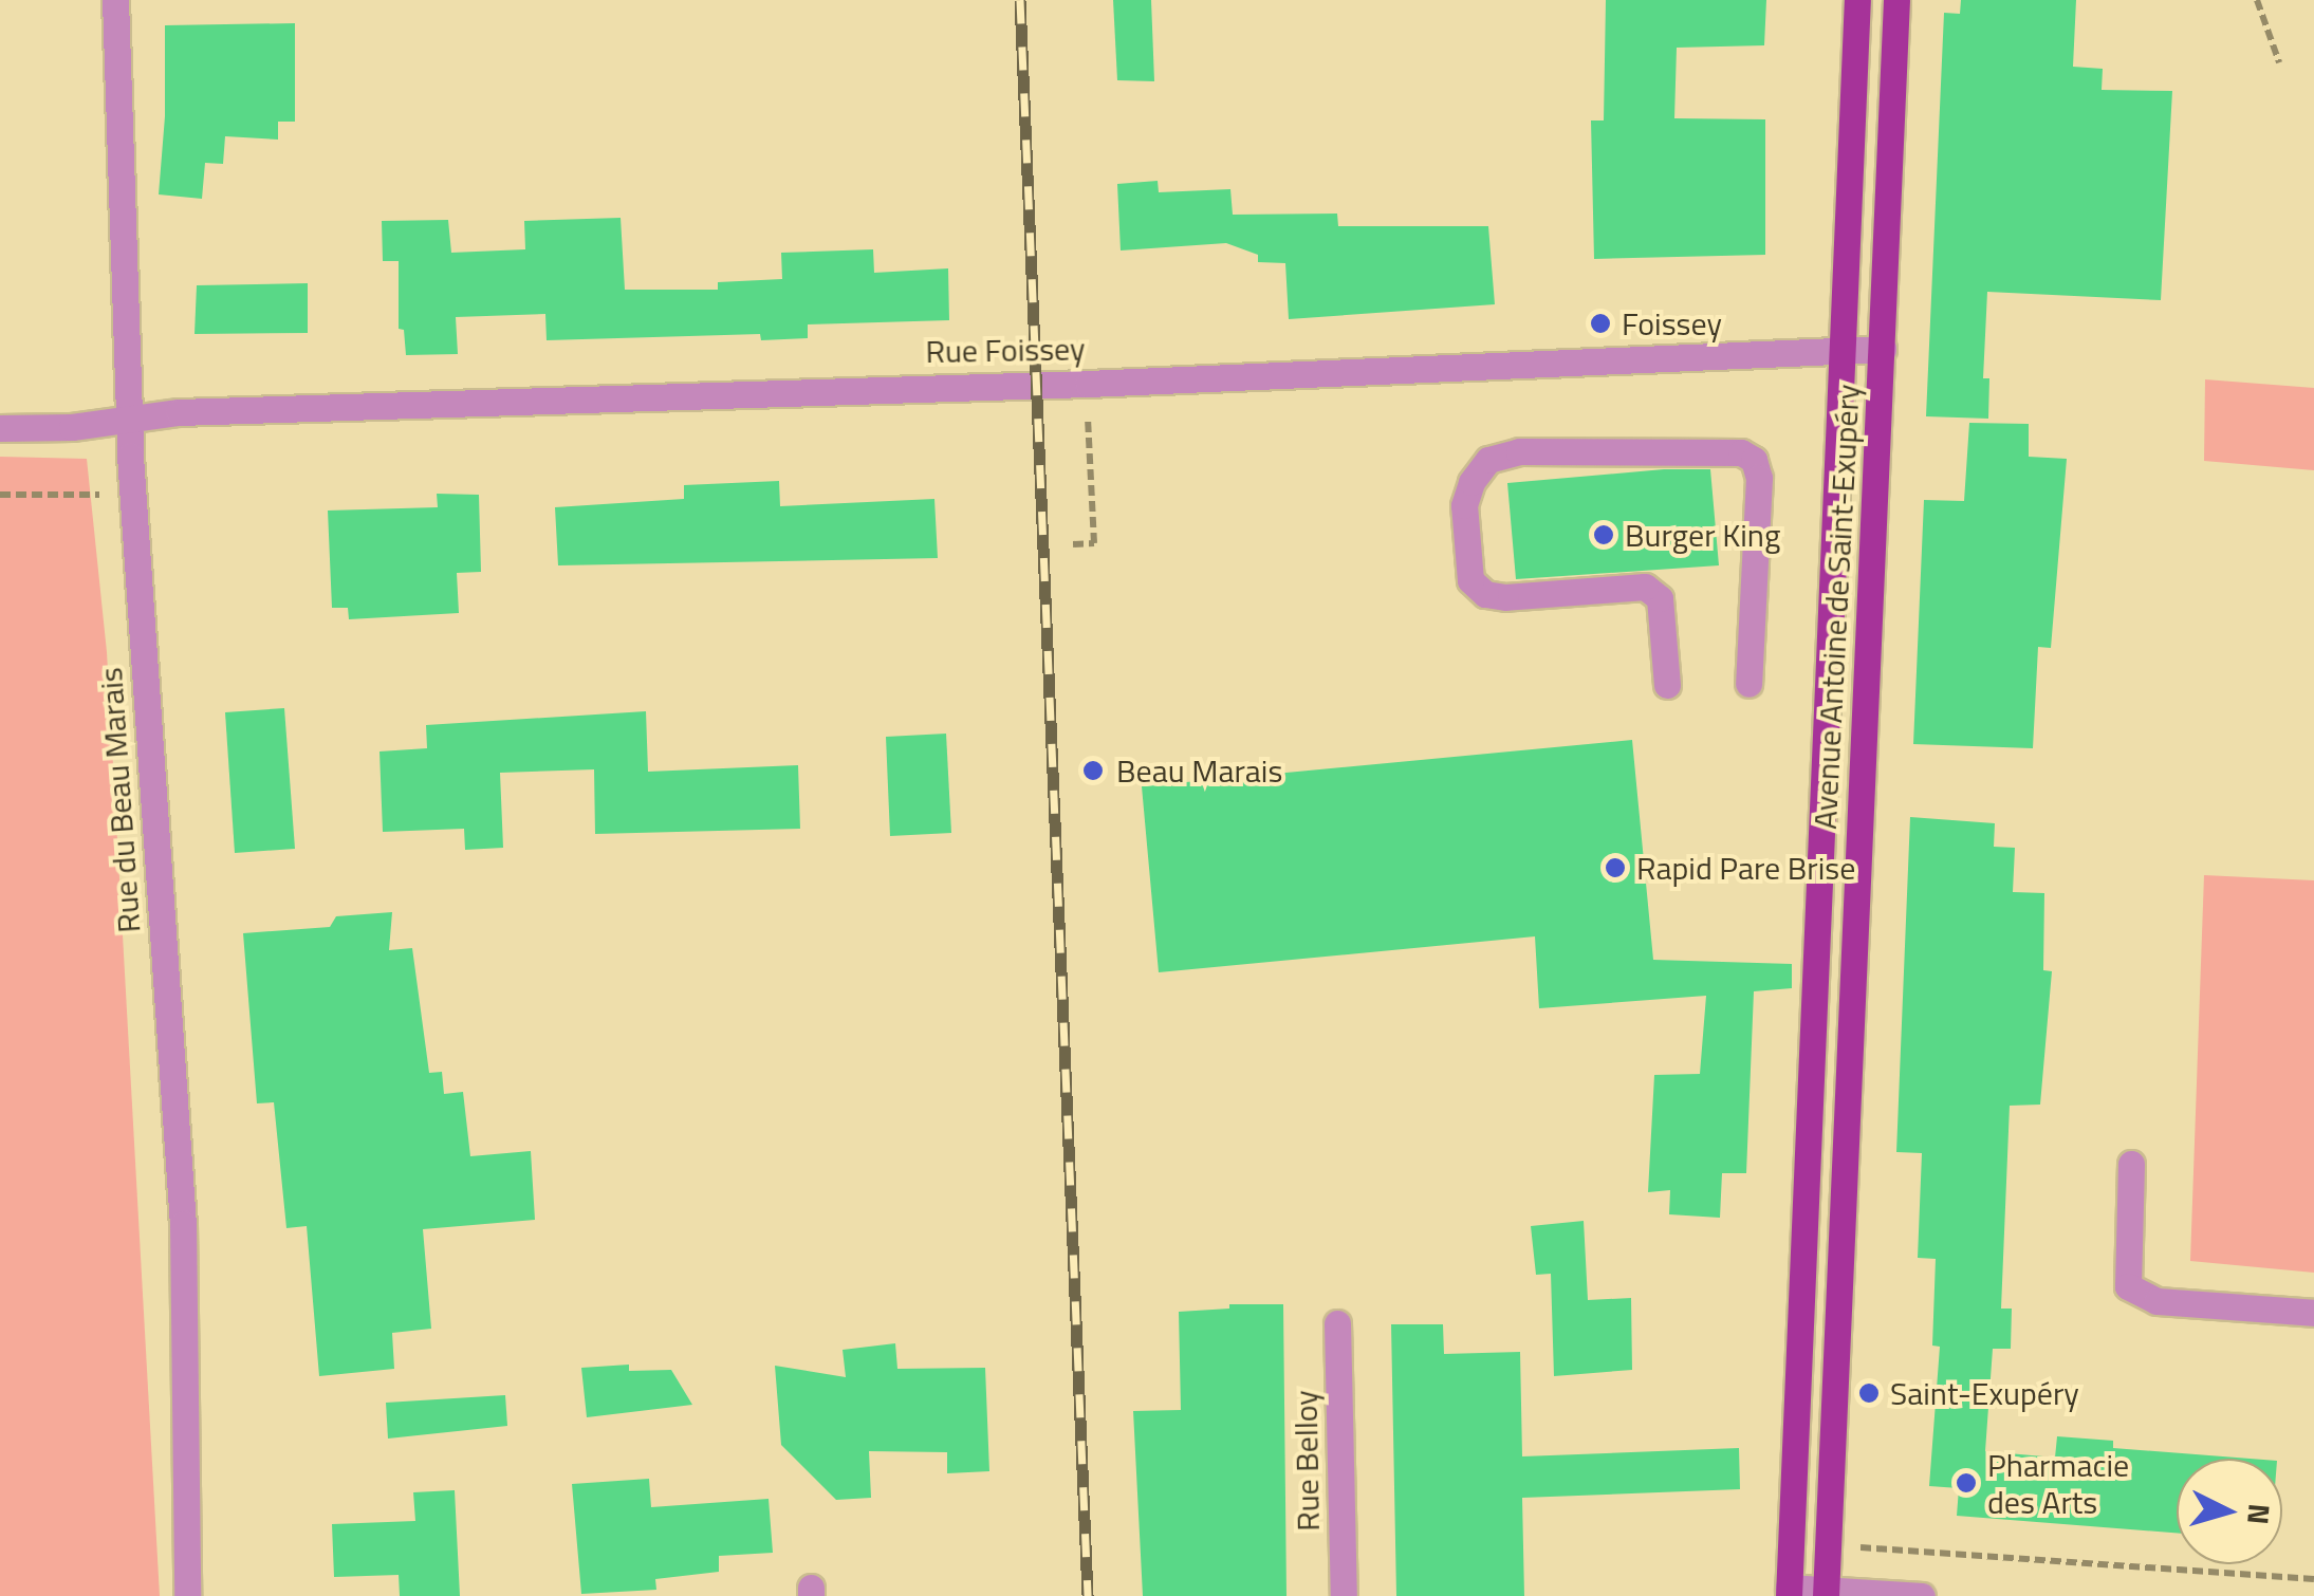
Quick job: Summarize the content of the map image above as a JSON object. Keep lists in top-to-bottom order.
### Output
{
  "streets": {
    "main road": ["Avenue Antoine de Saint-Exupéry"],
    "street": ["Rue Foissey", "Rue du Beau Marais", "Rue Belloy"]
  },
  "crossings": [
    ["Rue Foissey", "Avenue Antoine de Saint-Exupéry"],
    ["Rue Foissey", "Rue du Beau Marais"]
  ],
  "places": [
    "Foissey",
    "Burger King",
    "Beau Marais",
    "Rapid Pare Brise",
    "Saint-Exupéry",
    "Pharmacie des Arts"
  ],
  "north": "right"
}
